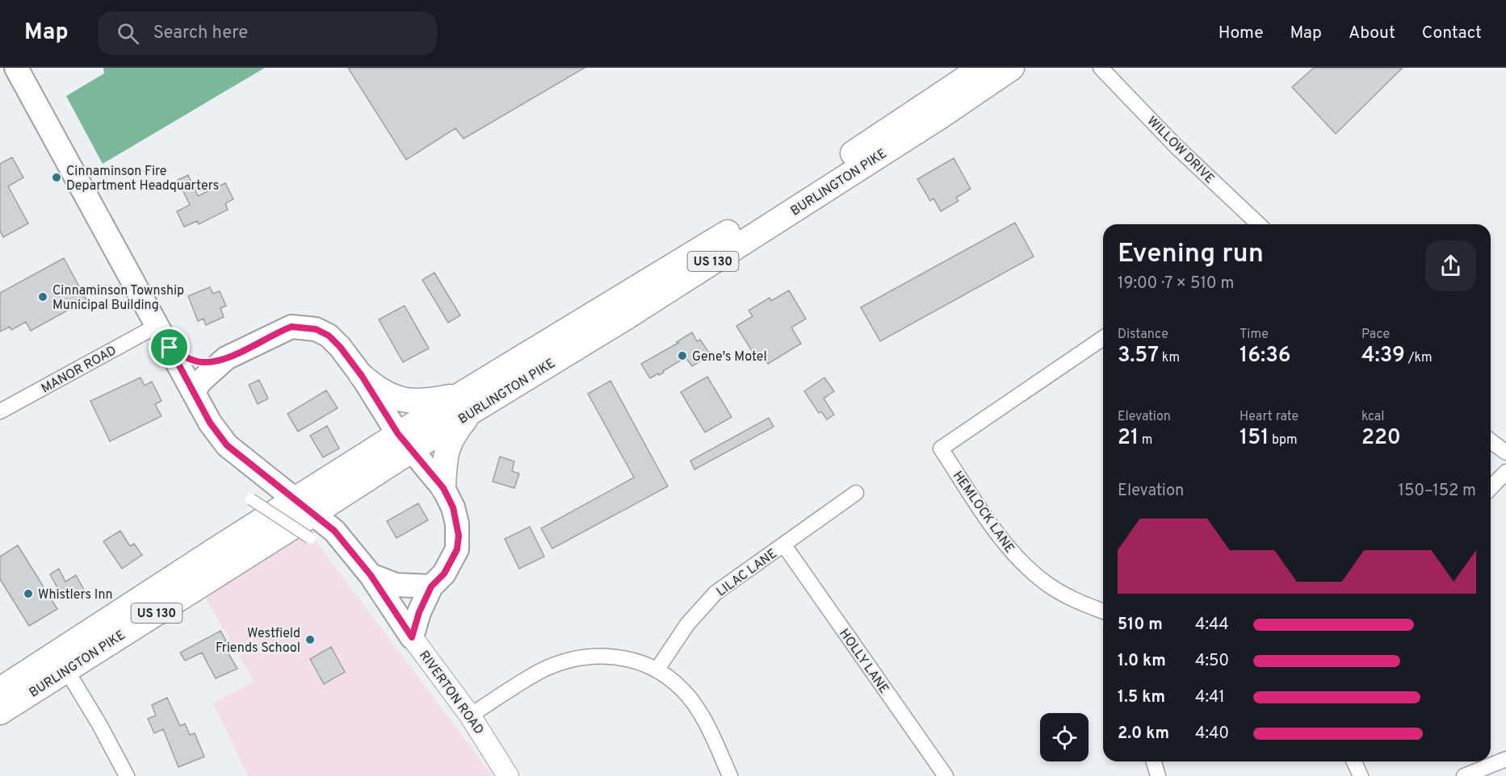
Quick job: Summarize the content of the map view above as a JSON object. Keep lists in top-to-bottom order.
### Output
{
  "streets": {
    "highway": ["BURLINGTON PIKE", "US 130"],
    "main road": ["RIVERTON ROAD"],
    "street": [
      "WILLOW DRIVE",
      "MANOR ROAD",
      "HEMLOCK LANE",
      "LILAC LANE",
      "HOLLY LANE"
    ]
  },
  "crossings": [
    ["BURLINGTON PIKE", "RIVERTON ROAD"],
    ["MANOR ROAD", "RIVERTON ROAD"],
    ["LILAC LANE", "HOLLY LANE"]
  ],
  "places": [
    "Cinnaminson Fire Department Headquarters",
    "Cinnaminson Township Municipal Building",
    "Gene's Motel",
    "Whistlers Inn",
    "Westfield Friends School"
  ],
  "page": {
    "header": "Map",
    "search": "Search here",
    "nav": [
      "Home",
      "Map",
      "About",
      "Contact"
    ],
    "heading": ["Evening run", "19:00 · 7 × 510 m"],
    "stats": [
      ["Distance", "3.57 km"],
      ["Time", "16:36"],
      ["Pace", "4:39 /km"],
      ["Elevation", "21 m"],
      ["Heart rate", "151 bpm"],
      ["kcal", "220"]
    ],
    "chart": ["Elevation", "150–152 m"],
    "list": [
      {
        "name": "510 m",
        "note": "4:44"
      },
      {
        "name": "1.0 km",
        "note": "4:50"
      },
      {
        "name": "1.5 km",
        "note": "4:41"
      },
      {
        "name": "2.0 km",
        "note": "4:40"
      }
    ]
  }
}
